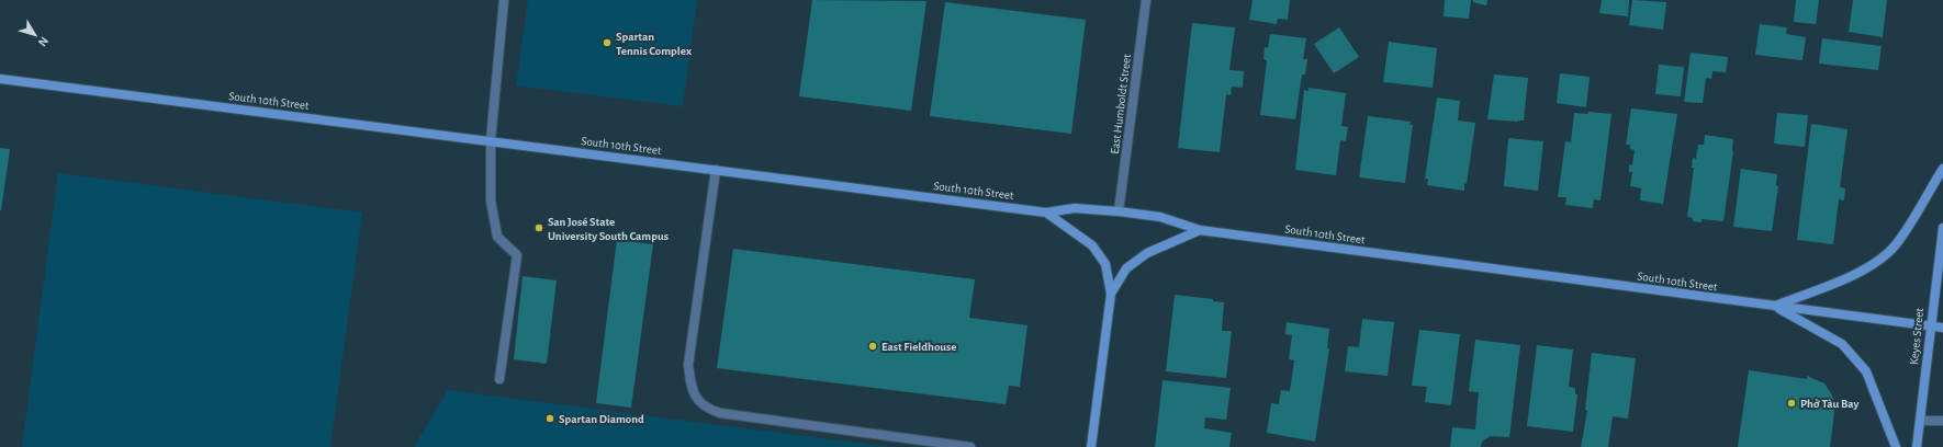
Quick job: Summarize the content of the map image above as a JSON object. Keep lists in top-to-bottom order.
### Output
{
  "streets": {
    "main road": ["South 10th Street", "Keyes Street"],
    "street": ["East Humboldt Street"]
  },
  "crossings": [
    ["South 10th Street", "East Humboldt Street"],
    ["South 10th Street", "Keyes Street"]
  ],
  "places": [
    "Spartan Tennis Complex",
    "San José State University South Campus",
    "East Fieldhouse",
    "Phở Tàu Bay",
    "Spartan Diamond"
  ],
  "north": "bottom right"
}
